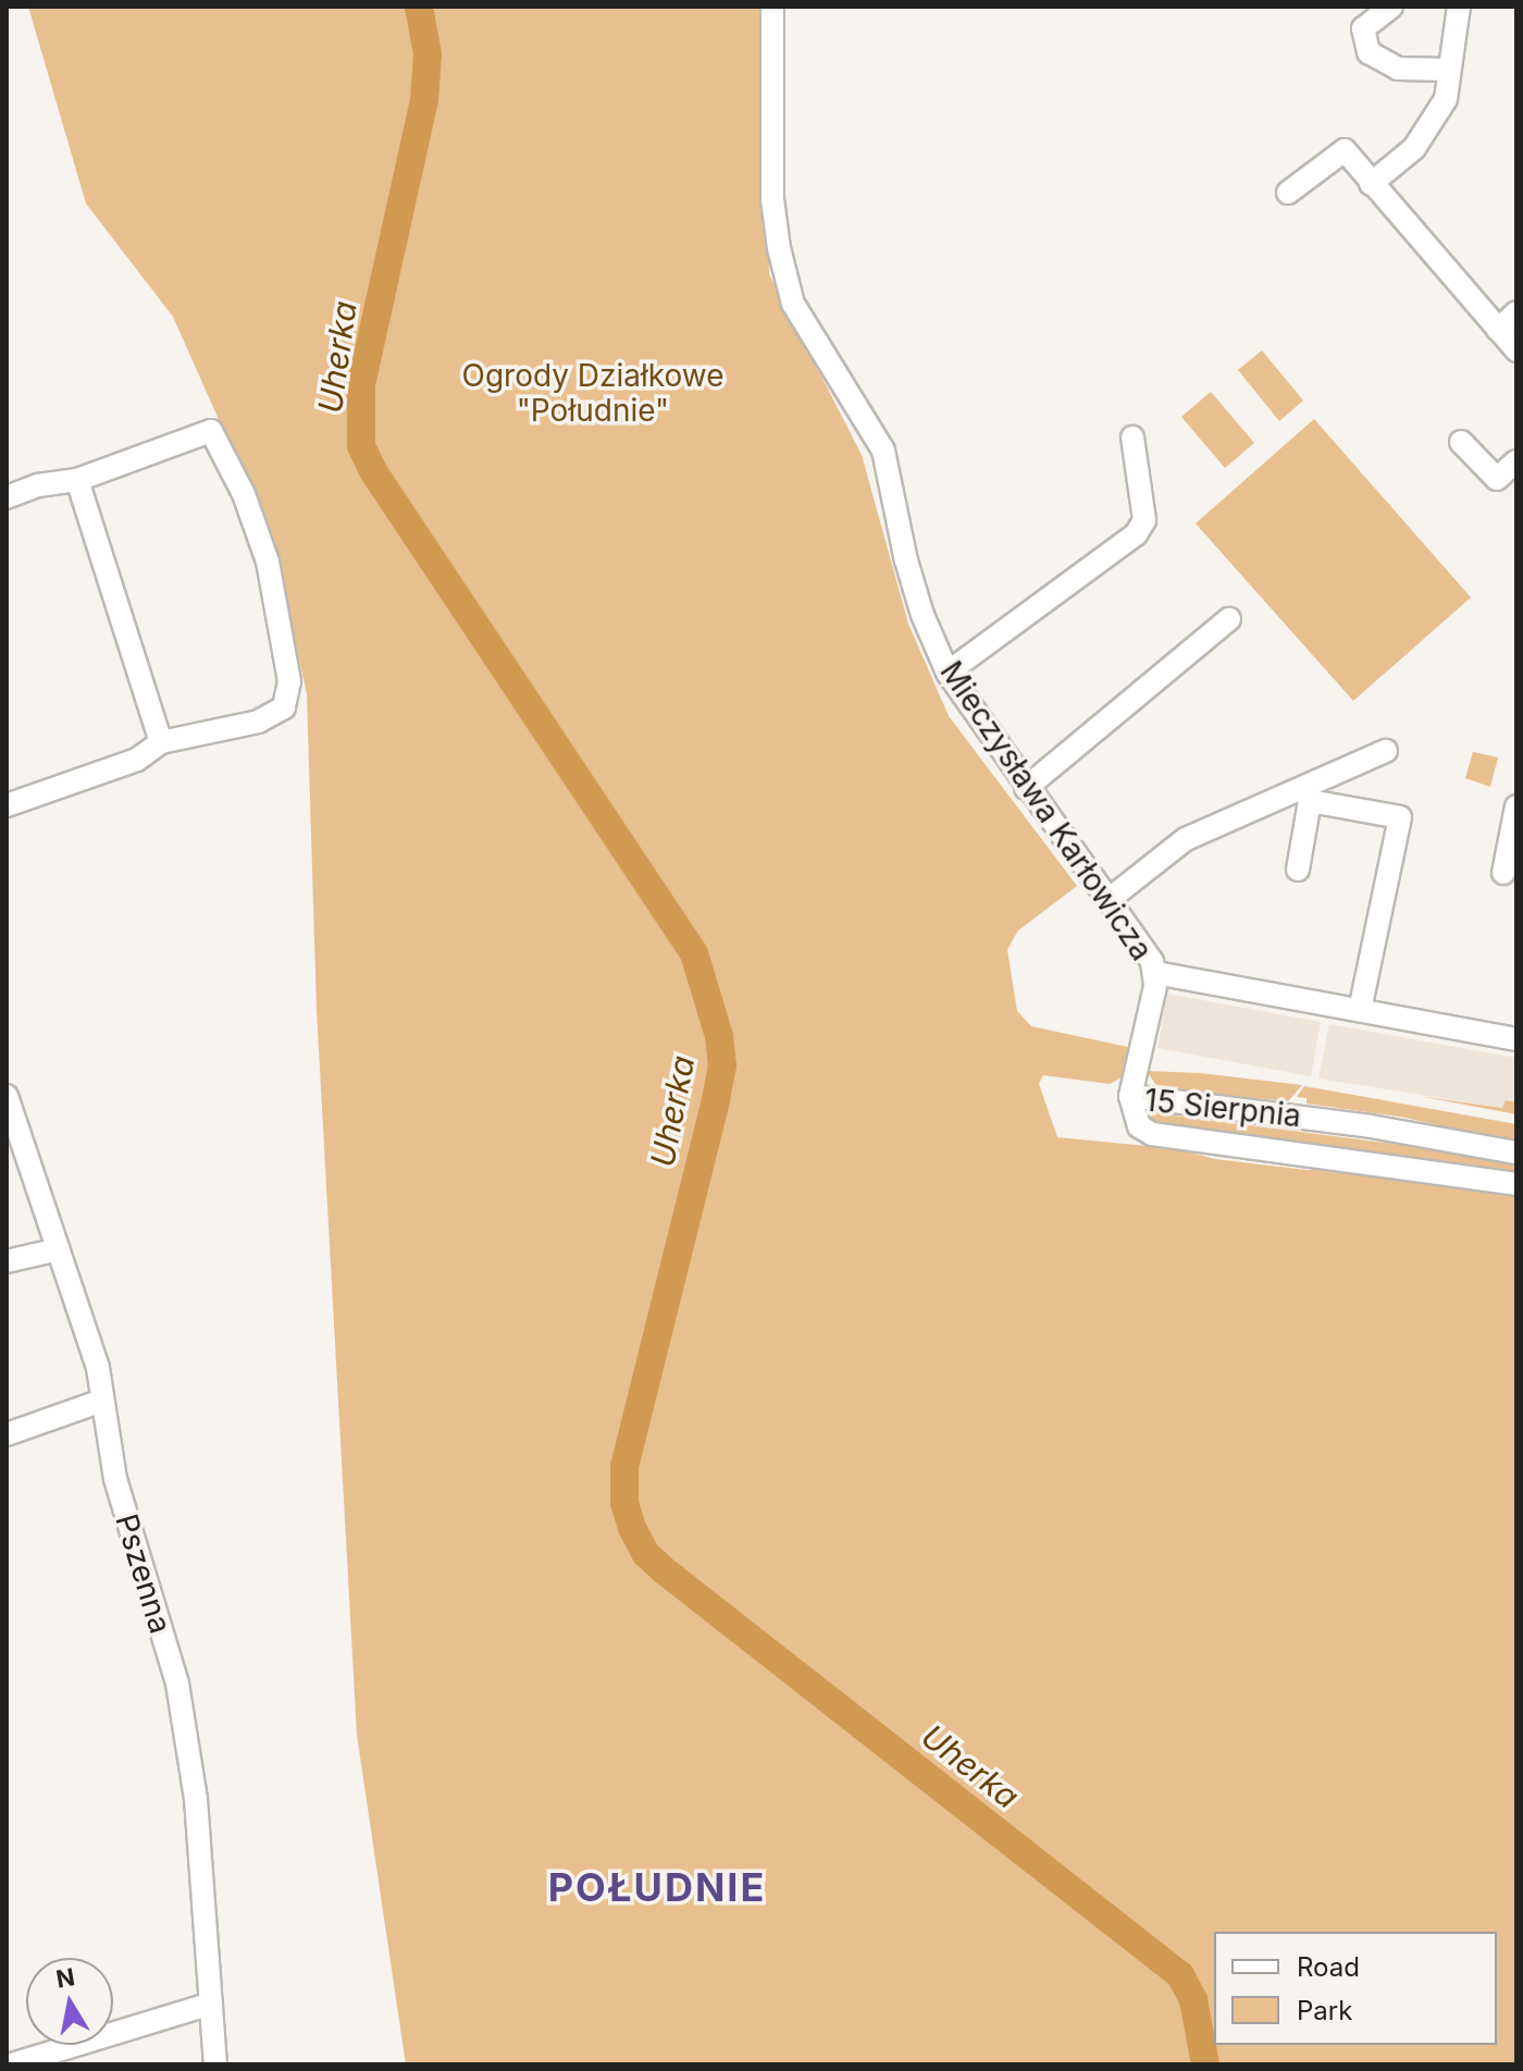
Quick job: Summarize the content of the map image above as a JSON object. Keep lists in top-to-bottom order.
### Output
{
  "streets": {
    "street": ["Mieczysława Karłowicza", "15 Sierpnia", "Pszenna"]
  },
  "districts": ["POŁUDNIE"],
  "water": ["Uherka"],
  "parks": ["Ogrody Działkowe \"Południe\""],
  "legend": ["Road", "Park"],
  "north": "top"
}
